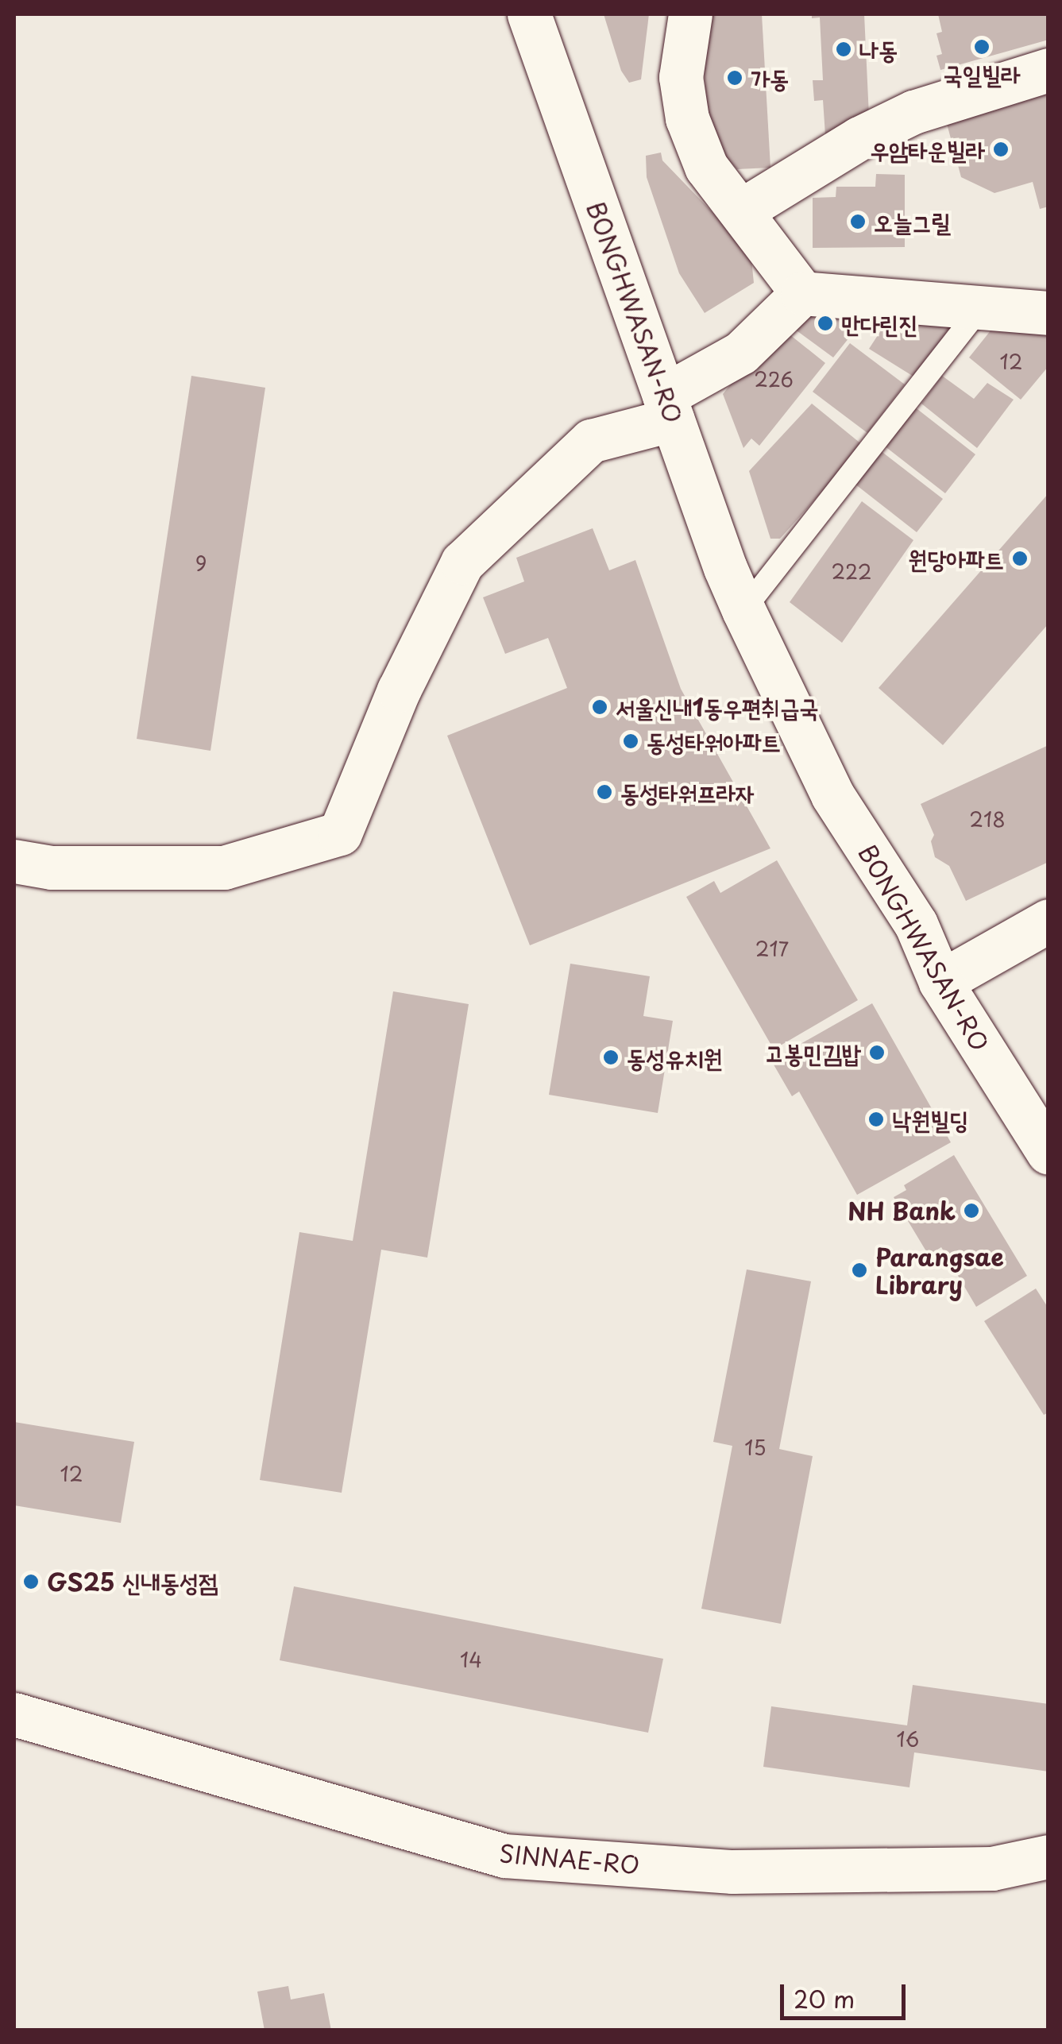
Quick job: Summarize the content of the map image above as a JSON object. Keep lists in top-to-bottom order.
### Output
{
  "streets": {
    "main road": ["BONGHWASAN-RO", "SINNAE-RO"]
  },
  "places": [
    "국일빌라",
    "나동",
    "가동",
    "우암타운빌라",
    "오늘그릴",
    "만다린진",
    "원당아파트",
    "서울신내1동우편취급국",
    "동성타워아파트",
    "동성타워프라자",
    "고봉민김밥",
    "동성유치원",
    "낙원빌딩",
    "NH Bank",
    "Parangsae Library",
    "GS25 신내동성점"
  ],
  "house_numbers": [
    "12",
    "226",
    "9",
    "222",
    "218",
    "217",
    "15",
    "12",
    "14",
    "16"
  ],
  "scale_bar": "20 m"
}
